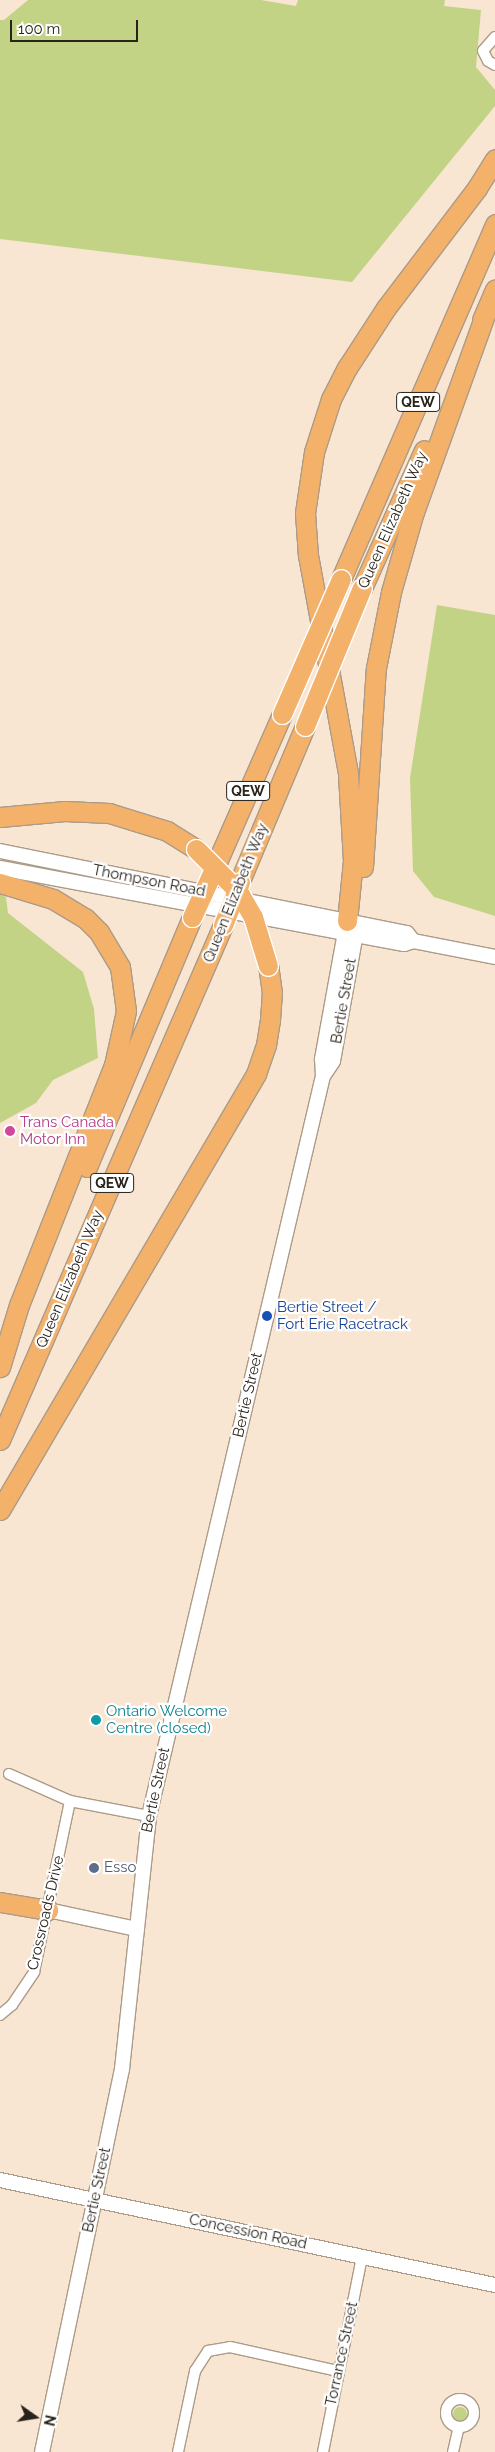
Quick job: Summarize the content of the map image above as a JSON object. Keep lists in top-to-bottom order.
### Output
{
  "streets": {
    "highway": ["QEW", "Queen Elizabeth Way"],
    "street": [
      "Thompson Road",
      "Bertie Street",
      "Crossroads Drive",
      "Concession Road",
      "Torrance Street"
    ]
  },
  "crossings": [
    ["Thompson Road", "Bertie Street"],
    ["Bertie Street", "Concession Road"],
    ["Concession Road", "Torrance Street"]
  ],
  "places": [
    "Trans Canada Motor Inn",
    "Bertie Street / Fort Erie Racetrack",
    "Ontario Welcome Centre (closed)",
    "Esso"
  ],
  "scale_bar": "100 m",
  "north": "right"
}
